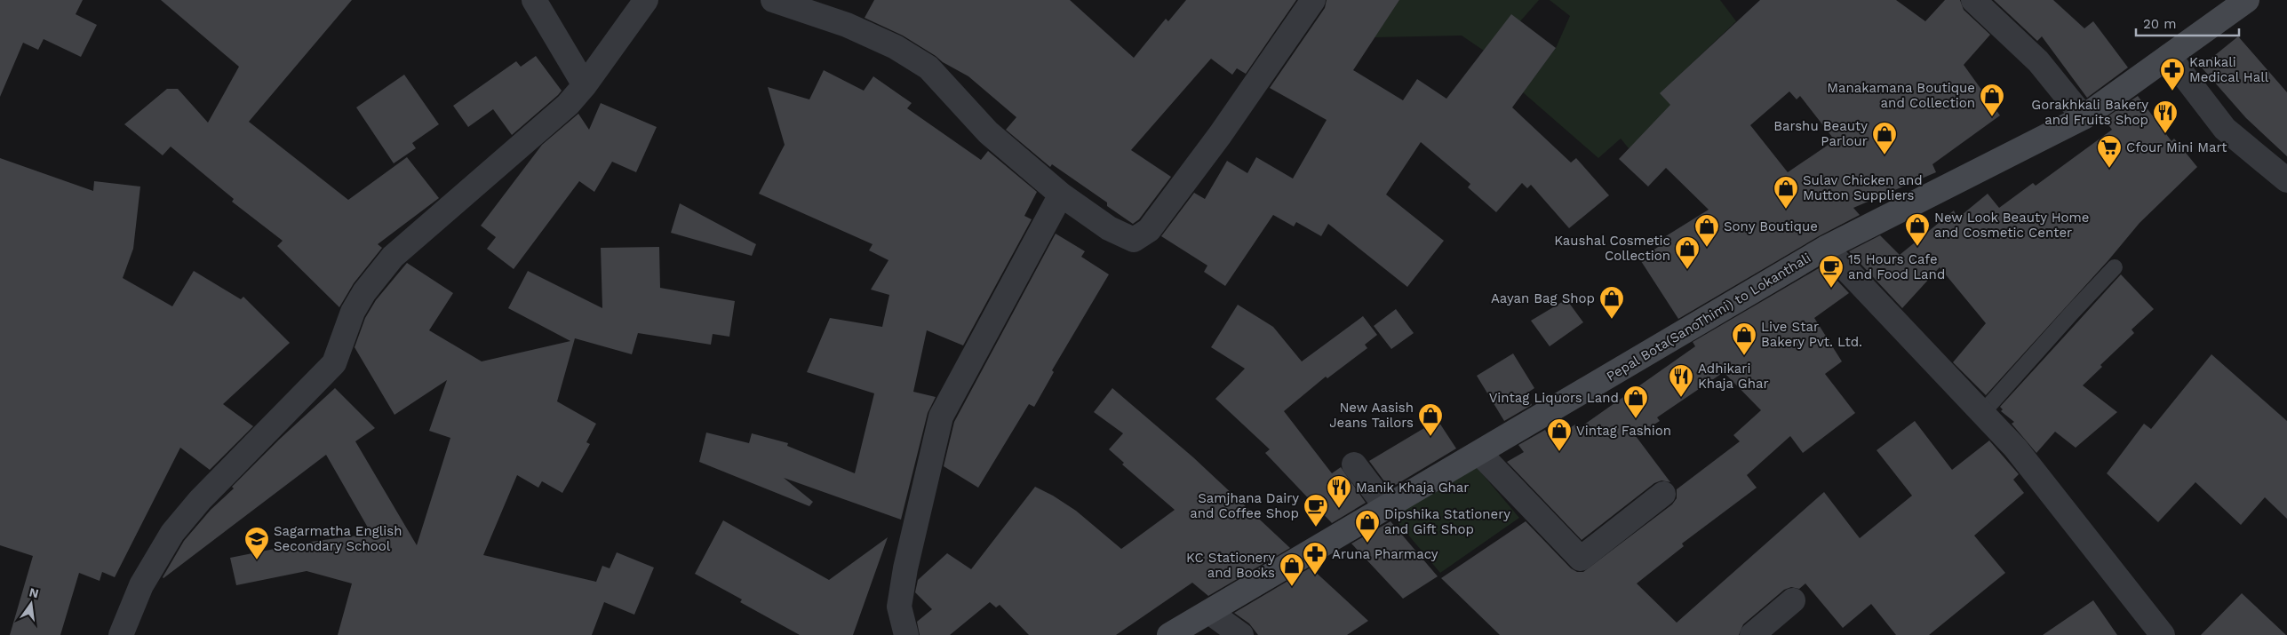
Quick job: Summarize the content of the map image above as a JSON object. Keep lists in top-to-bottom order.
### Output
{
  "streets": {
    "main road": ["Pepal Bota(SanoThimi) to Lokanthali"]
  },
  "places": {
    "pharmacy": ["Kankali Medical Hall", "Aruna Pharmacy"],
    "shop": [
      "Manakamana Boutique and Collection",
      "Barshu Beauty Parlour",
      "Sulav Chicken and Mutton Suppliers",
      "New Look Beauty Home and Cosmetic Center",
      "Sony Boutique",
      "Kaushal Cosmetic Collection",
      "Aayan Bag Shop",
      "Live Star Bakery Pvt. Ltd.",
      "Vintag Liquors Land",
      "New Aasish Jeans Tailors",
      "Vintag Fashion",
      "Dipshika Stationery and Gift Shop",
      "KC Stationery and Books"
    ],
    "restaurant": ["Gorakhkali Bakery and Fruits Shop", "Adhikari Khaja Ghar", "Manik Khaja Ghar"],
    "supermarket": ["Cfour Mini Mart"],
    "cafe": ["15 Hours Cafe and Food Land", "Samjhana Dairy and Coffee Shop"],
    "school or university": ["Sagarmatha English Secondary School"]
  },
  "scale_bar": "20 m",
  "north": "top"
}
